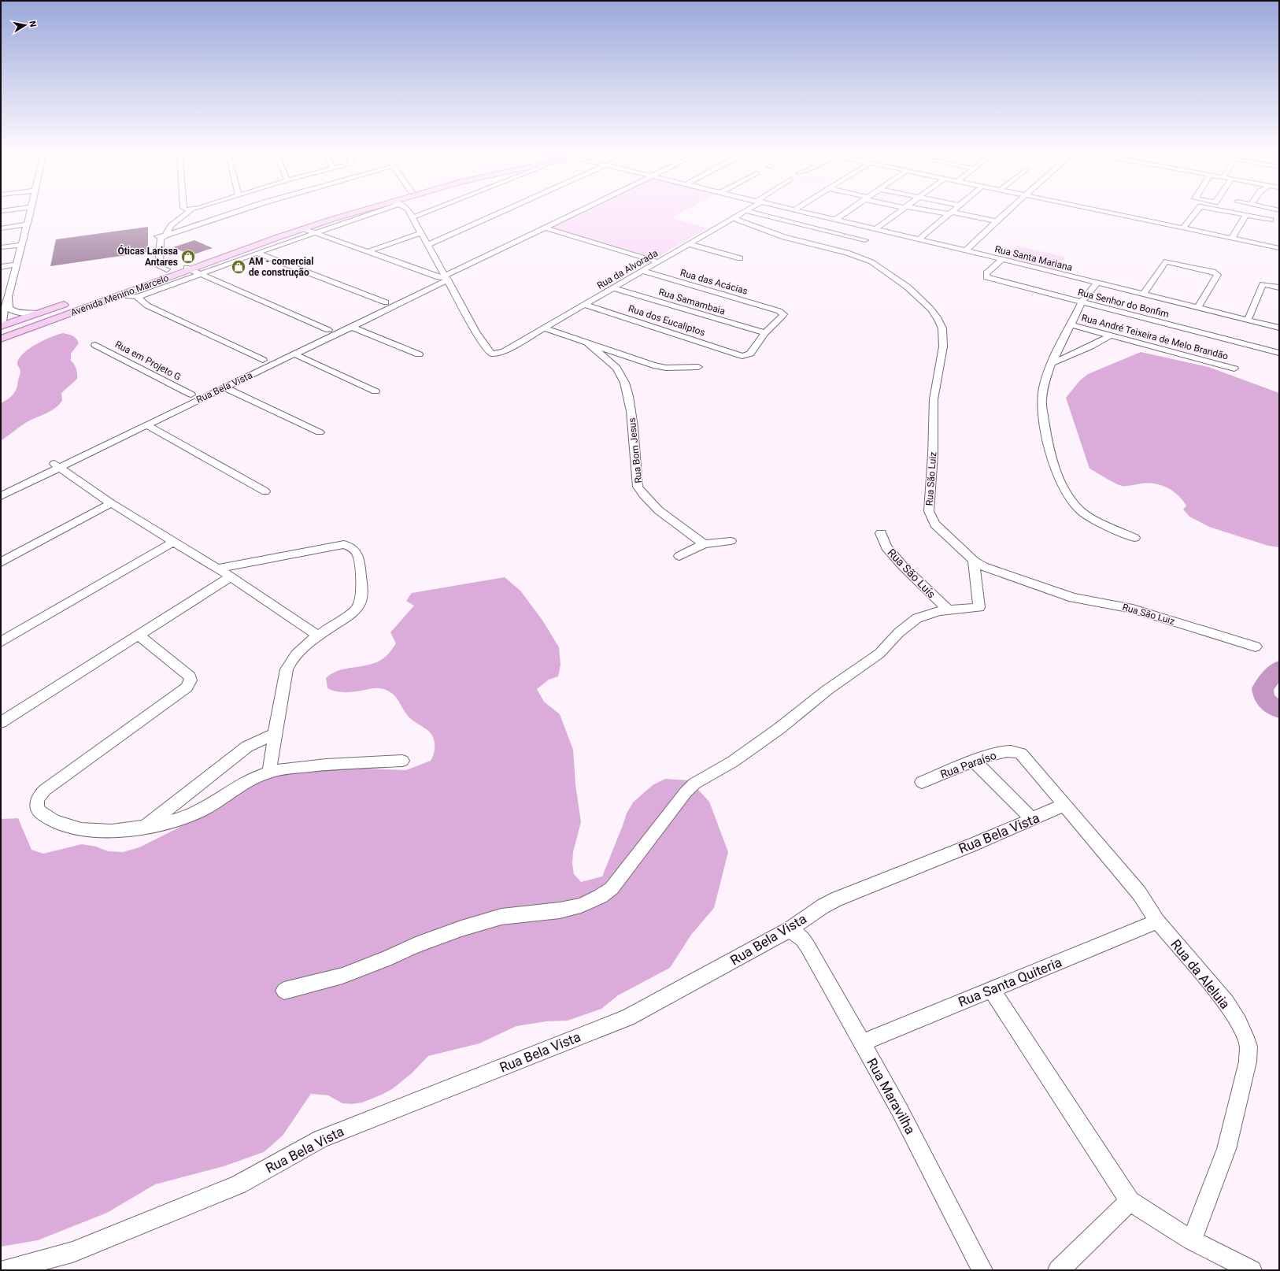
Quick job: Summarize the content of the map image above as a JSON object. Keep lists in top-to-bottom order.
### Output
{
  "streets": {
    "main road": ["Avenida Menino Marcelo"],
    "street": [
      "Rua Santa Mariana",
      "Rua da Alvorada",
      "Rua das Acácias",
      "Rua Samambaia",
      "Rua Senhor do Bonfim",
      "Rua dos Eucaliptos",
      "Rua André Teixeira de Melo Brandão",
      "Rua em Projeto G",
      "Rua Bela Vista",
      "Rua Bom Jesus",
      "Rua São Luiz",
      "Rua São Luís",
      "Rua Paraíso",
      "Rua da Aleluia",
      "Rua Santa Quiteria",
      "Rua Maravilha"
    ]
  },
  "crossings": [
    ["Rua Santa Mariana", "Rua Senhor do Bonfim"],
    ["Rua da Alvorada", "Rua das Acácias"],
    ["Rua da Alvorada", "Rua Samambaia"],
    ["Rua da Alvorada", "Rua dos Eucaliptos"],
    ["Rua da Alvorada", "Rua São Luiz"],
    ["Rua das Acácias", "Rua Samambaia"],
    ["Rua das Acácias", "Rua dos Eucaliptos"],
    ["Rua Samambaia", "Rua dos Eucaliptos"],
    ["Rua em Projeto G", "Rua Bela Vista"],
    ["Rua Bela Vista", "Rua da Aleluia"],
    ["Rua Bela Vista", "Rua Maravilha"],
    ["Rua Paraíso", "Rua da Aleluia"],
    ["Rua da Aleluia", "Rua Santa Quiteria"],
    ["Rua Santa Quiteria", "Rua Maravilha"]
  ],
  "places": {
    "shop": ["Óticas Larissa Antares", "AM - comercial de construção"]
  },
  "north": "right"
}
